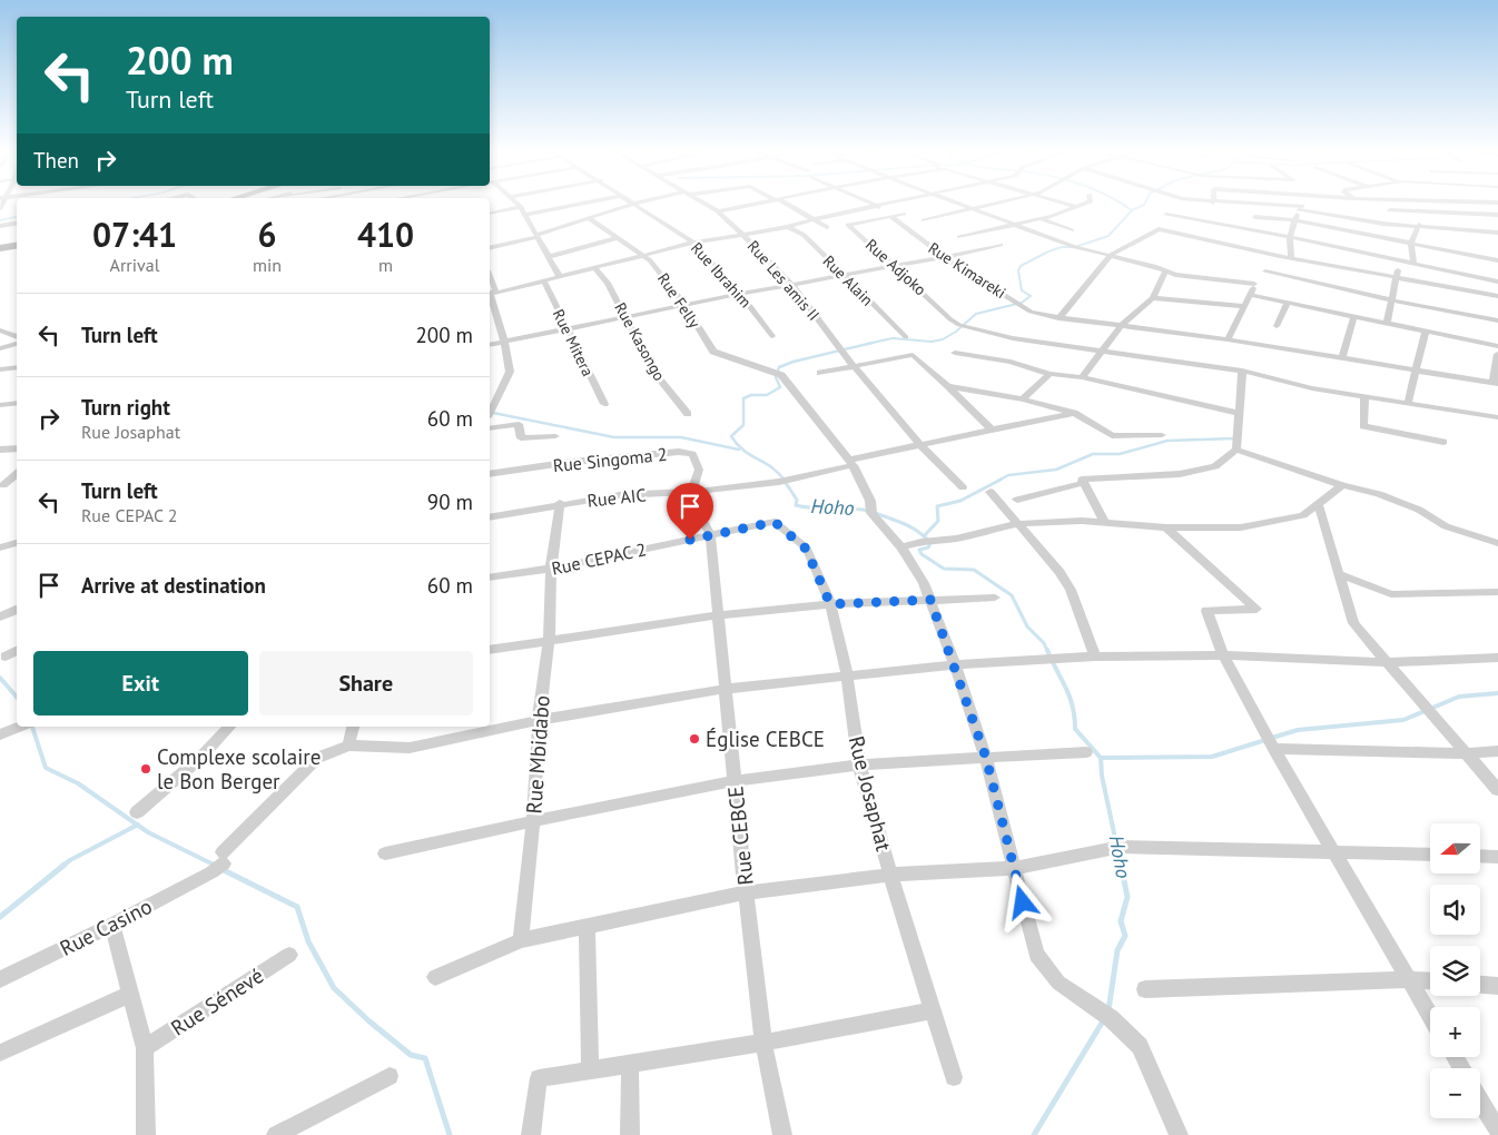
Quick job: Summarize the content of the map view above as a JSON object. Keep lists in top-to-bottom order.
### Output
{
  "streets": {
    "street": [
      "Rue Adjoko",
      "Rue Kimareki",
      "Rue Ibrahim",
      "Rue Les amis II",
      "Rue Alain",
      "Rue Felly",
      "Rue Kasongo",
      "Rue Mitera",
      "Rue Singoma 2",
      "Rue AIC",
      "Rue CEPAC 2",
      "Rue Mbidabo",
      "Rue Josaphat",
      "Rue CEBCE",
      "Rue Casino",
      "Rue Sénevé"
    ]
  },
  "crossings": [
    ["Rue Adjoko", "Rue Kimareki"],
    ["Rue Ibrahim", "Rue Alain"],
    ["Rue Les amis II", "Rue AIC"],
    ["Rue Alain", "Rue Felly"],
    ["Rue Felly", "Rue AIC"],
    ["Rue Singoma 2", "Rue AIC"],
    ["Rue AIC", "Rue Mbidabo"],
    ["Rue CEPAC 2", "Rue Mbidabo"],
    ["Rue CEPAC 2", "Rue Josaphat"],
    ["Rue CEPAC 2", "Rue CEBCE"]
  ],
  "water": ["Hoho"],
  "places": ["Église CEBCE", "Complexe scolaire le Bon Berger"],
  "north": "left",
  "page": {
    "turn": ["200 m", "Turn left"],
    "then": "Then",
    "eta": [
      "07:41",
      "Arrival",
      "6",
      "min",
      "410",
      "m"
    ],
    "list": [
      {
        "name": "Turn left",
        "value": "200 m"
      },
      {
        "name": "Turn right",
        "note": "Rue Josaphat",
        "value": "60 m"
      },
      {
        "name": "Turn left",
        "note": "Rue CEPAC 2",
        "value": "90 m"
      },
      {
        "name": "Arrive at destination",
        "value": "60 m"
      }
    ],
    "buttons": ["Exit", "Share"],
    "map_buttons": ["+", "−"]
  }
}
